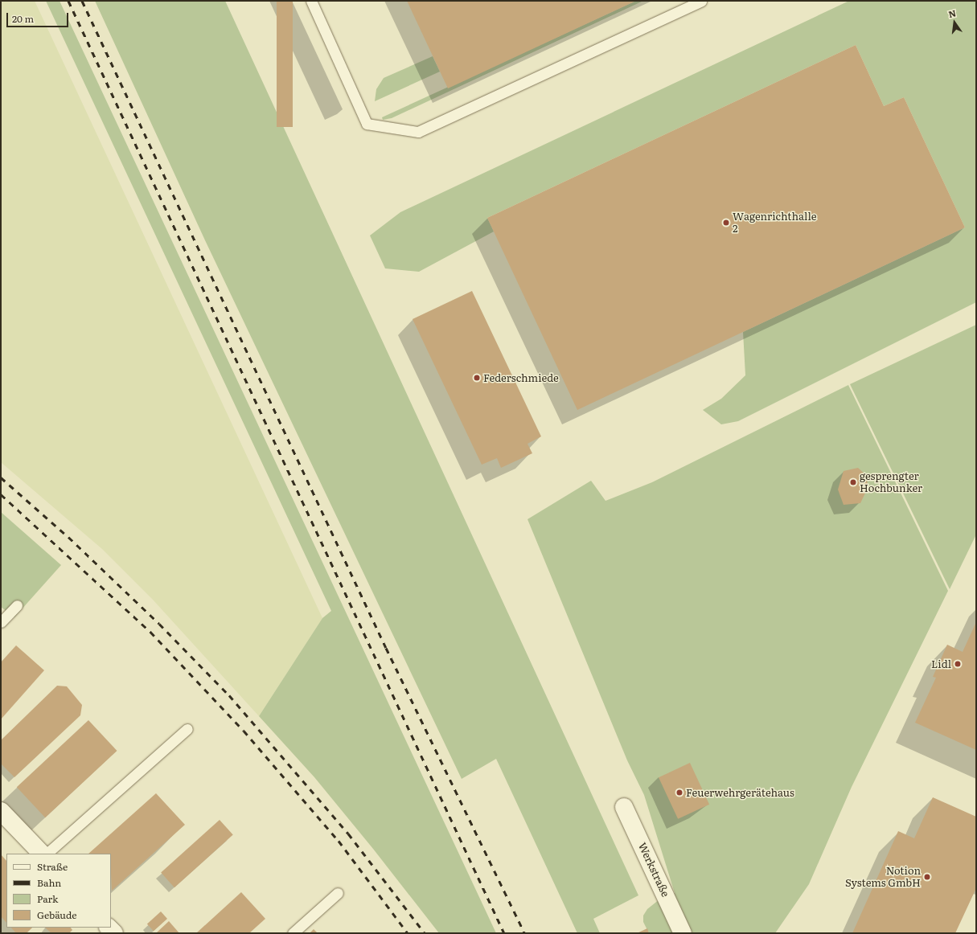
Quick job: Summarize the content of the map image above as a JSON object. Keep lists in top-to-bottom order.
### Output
{
  "streets": {
    "street": ["Werkstraße"]
  },
  "places": [
    "Wagenrichthalle 2",
    "Federschmiede",
    "gesprengter Hochbunker",
    "Lidl",
    "Feuerwehrgerätehaus",
    "Notion Systems GmbH"
  ],
  "legend": [
    "Straße",
    "Bahn",
    "Park",
    "Gebäude"
  ],
  "scale_bar": "20 m",
  "north": "top"
}
